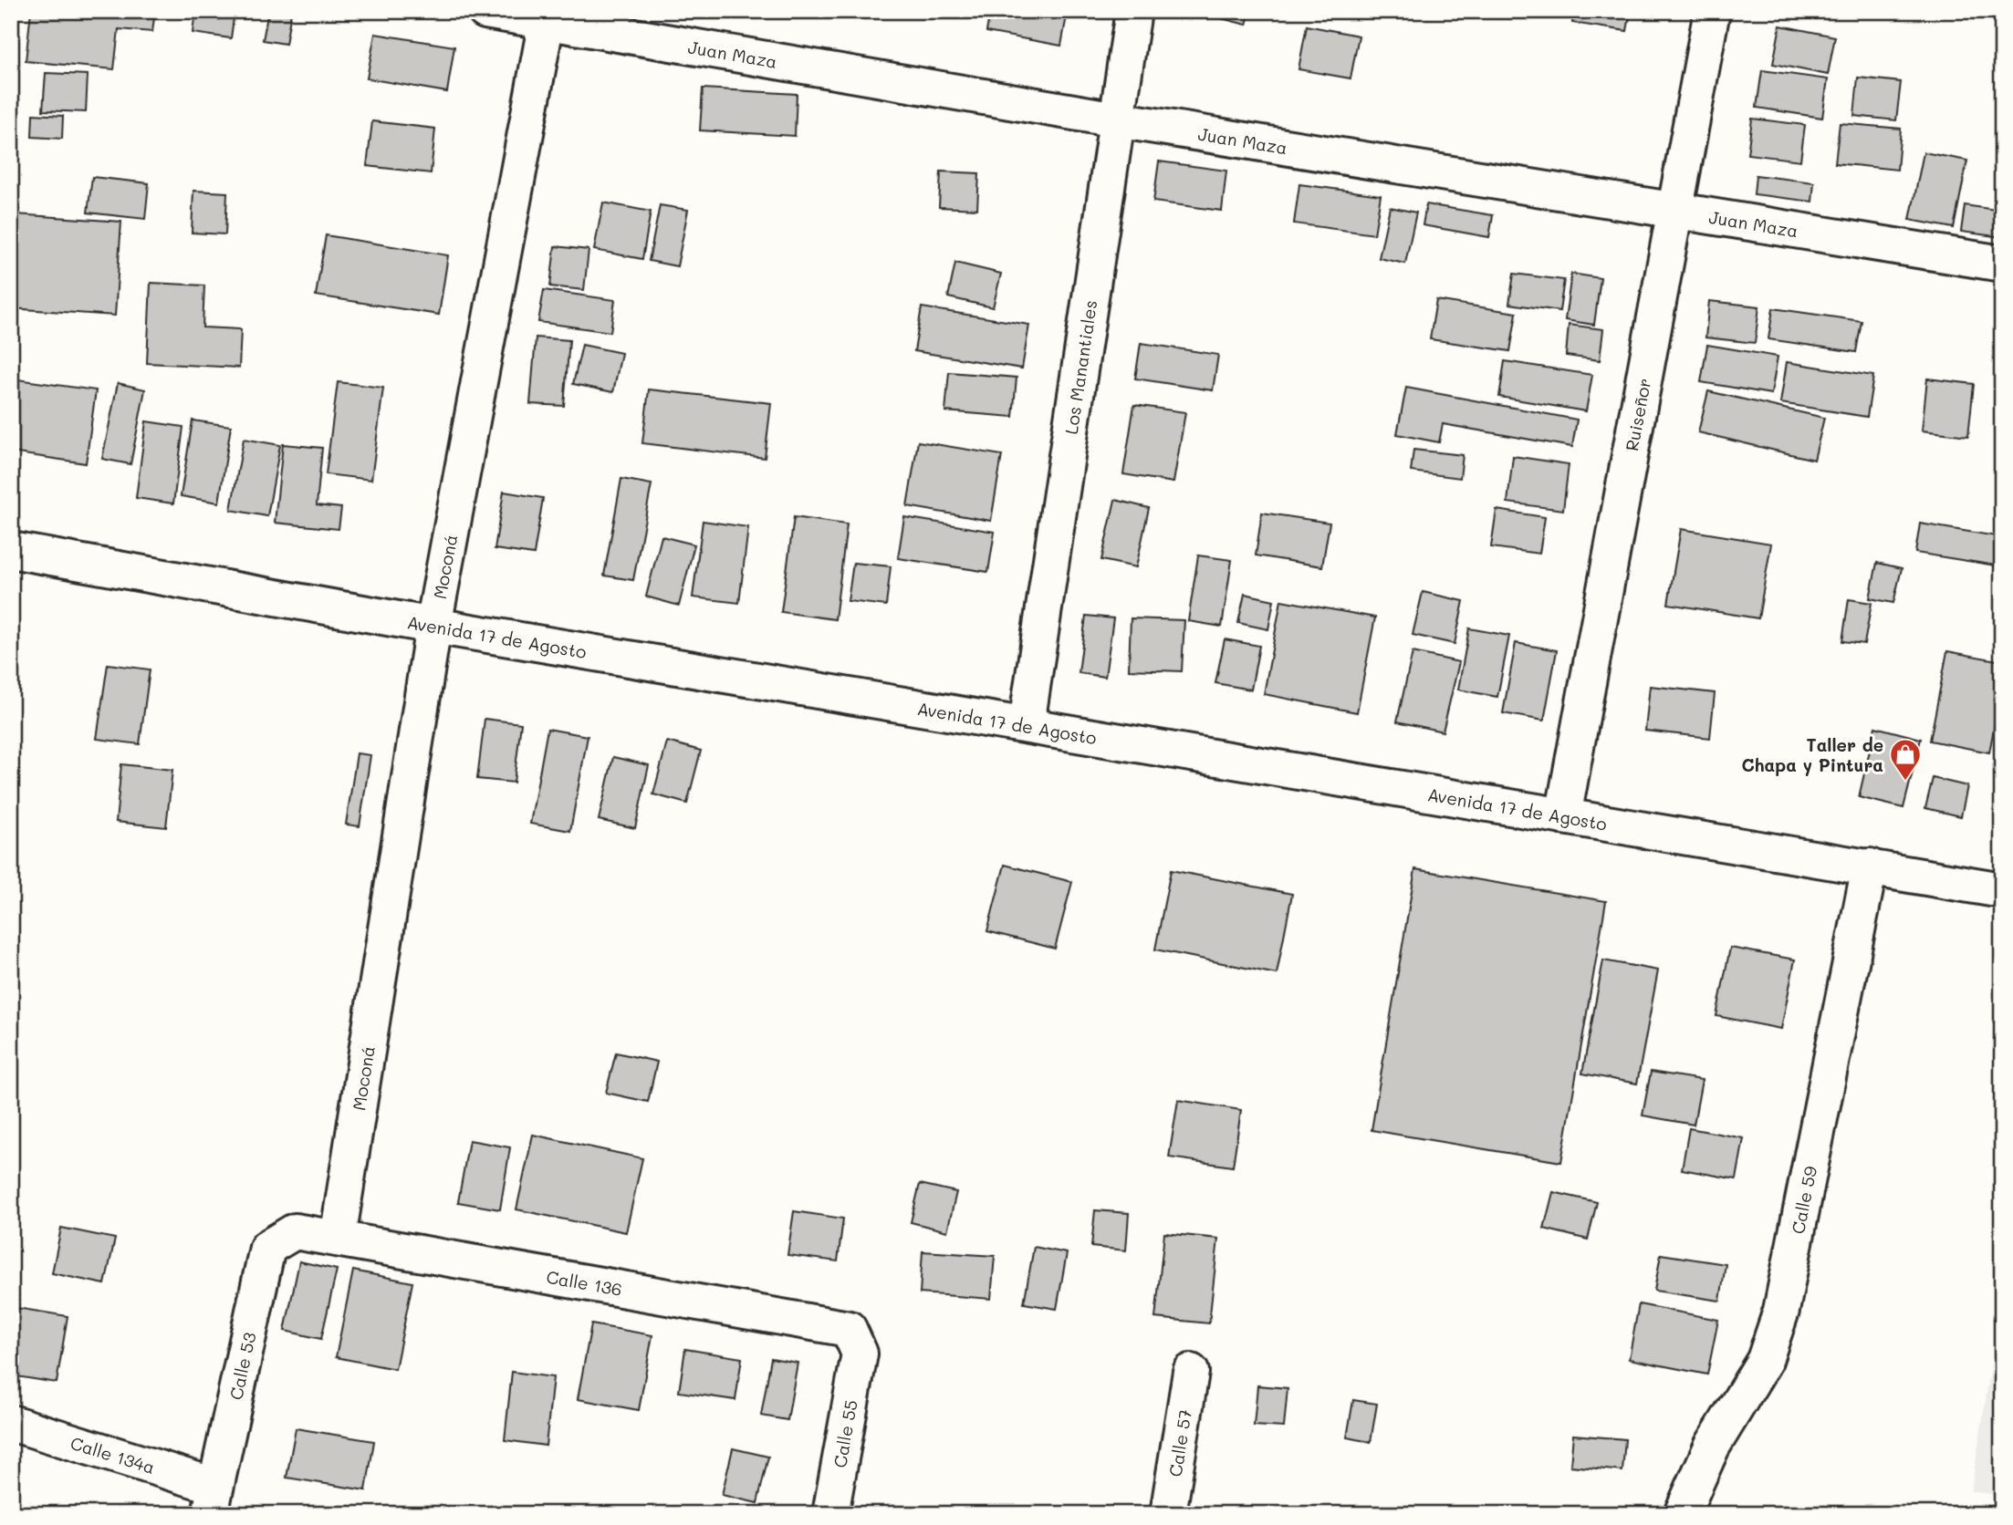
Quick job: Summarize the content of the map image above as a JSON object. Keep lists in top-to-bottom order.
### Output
{
  "streets": {
    "street": [
      "Juan Maza",
      "Los Manantiales",
      "Ruiseñor",
      "Moconá",
      "Avenida 17 de Agosto",
      "Calle 59",
      "Calle 136",
      "Calle 53",
      "Calle 55",
      "Calle 57",
      "Calle 134a"
    ]
  },
  "crossings": [
    ["Juan Maza", "Los Manantiales"],
    ["Juan Maza", "Ruiseñor"],
    ["Juan Maza", "Moconá"],
    ["Los Manantiales", "Avenida 17 de Agosto"],
    ["Ruiseñor", "Avenida 17 de Agosto"],
    ["Moconá", "Avenida 17 de Agosto"],
    ["Moconá", "Calle 136"],
    ["Avenida 17 de Agosto", "Calle 59"],
    ["Calle 136", "Calle 53"],
    ["Calle 136", "Calle 55"],
    ["Calle 53", "Calle 134a"]
  ],
  "places": {
    "shop": ["Taller de Chapa y Pintura"]
  }
}
